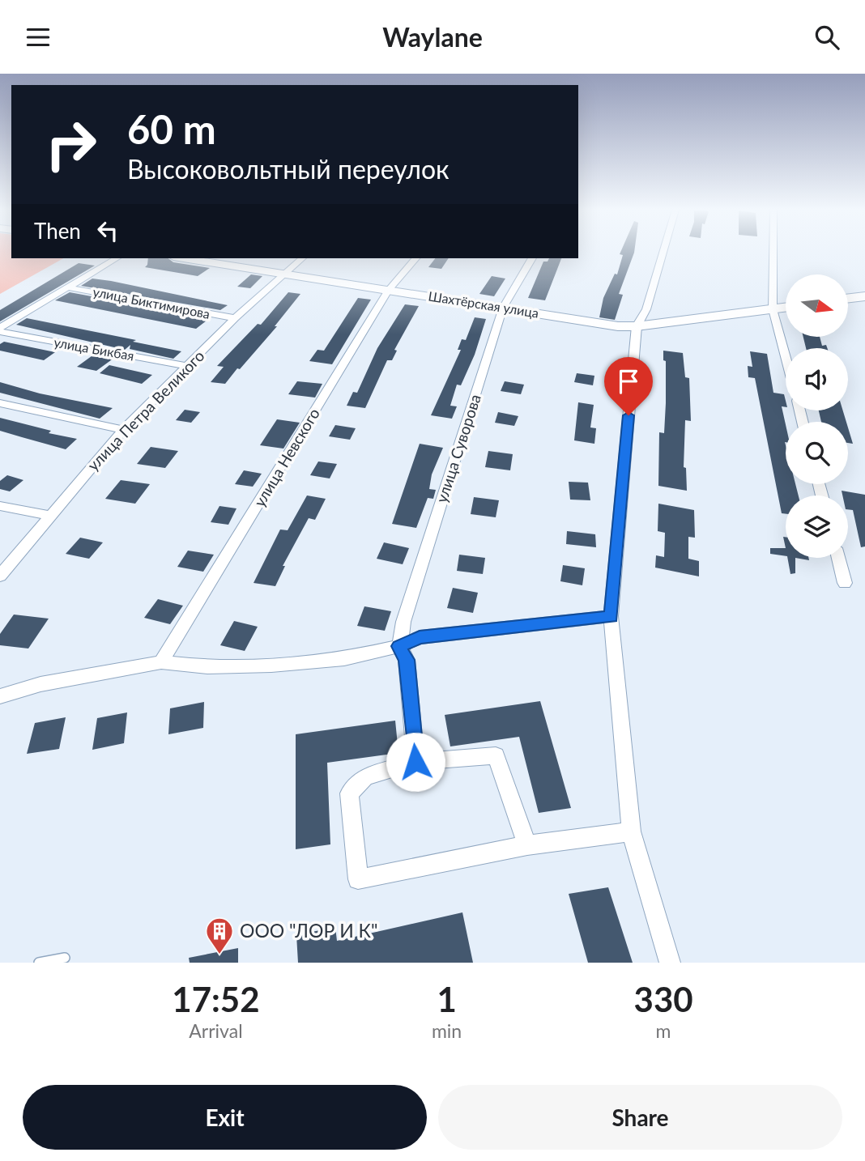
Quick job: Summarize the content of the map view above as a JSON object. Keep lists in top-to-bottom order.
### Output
{
  "streets": {
    "street": [
      "улица Биктимирова",
      "Шахтёрская улица",
      "улица Бикбая",
      "улица Петра Великого",
      "улица Суворова",
      "улица Невского"
    ]
  },
  "crossings": [
    ["улица Биктимирова", "улица Петра Великого"],
    ["Шахтёрская улица", "улица Петра Великого"],
    ["Шахтёрская улица", "улица Суворова"],
    ["Шахтёрская улица", "улица Невского"],
    ["улица Бикбая", "улица Петра Великого"]
  ],
  "places": {
    "building": ["ООО \"ЛОР И К\""]
  },
  "north": "right",
  "page": {
    "header": "Waylane",
    "turn": ["60 m", "Высоковольтный переулок"],
    "then": "Then",
    "eta": [
      "17:52",
      "Arrival",
      "1",
      "min",
      "330",
      "m"
    ],
    "buttons": ["Exit", "Share"]
  }
}
